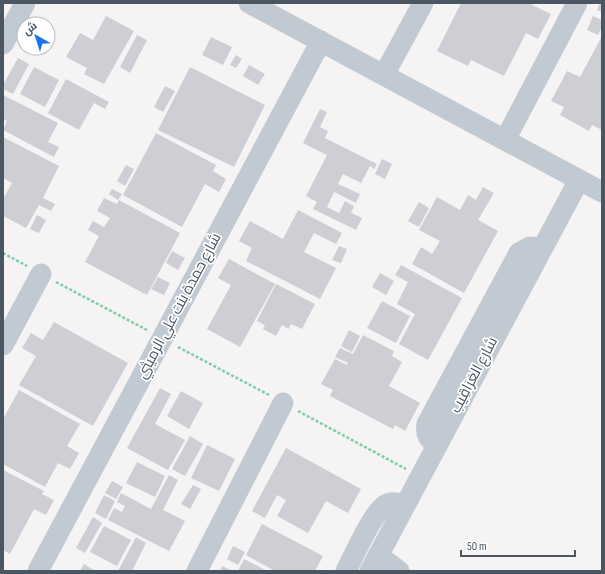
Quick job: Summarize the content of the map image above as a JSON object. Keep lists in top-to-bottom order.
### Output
{
  "streets": {
    "street": ["شارع حمدة بنت علي الرميثي", "شارع العَرَاقِيب"]
  },
  "scale_bar": "50 m",
  "north": "top left"
}
